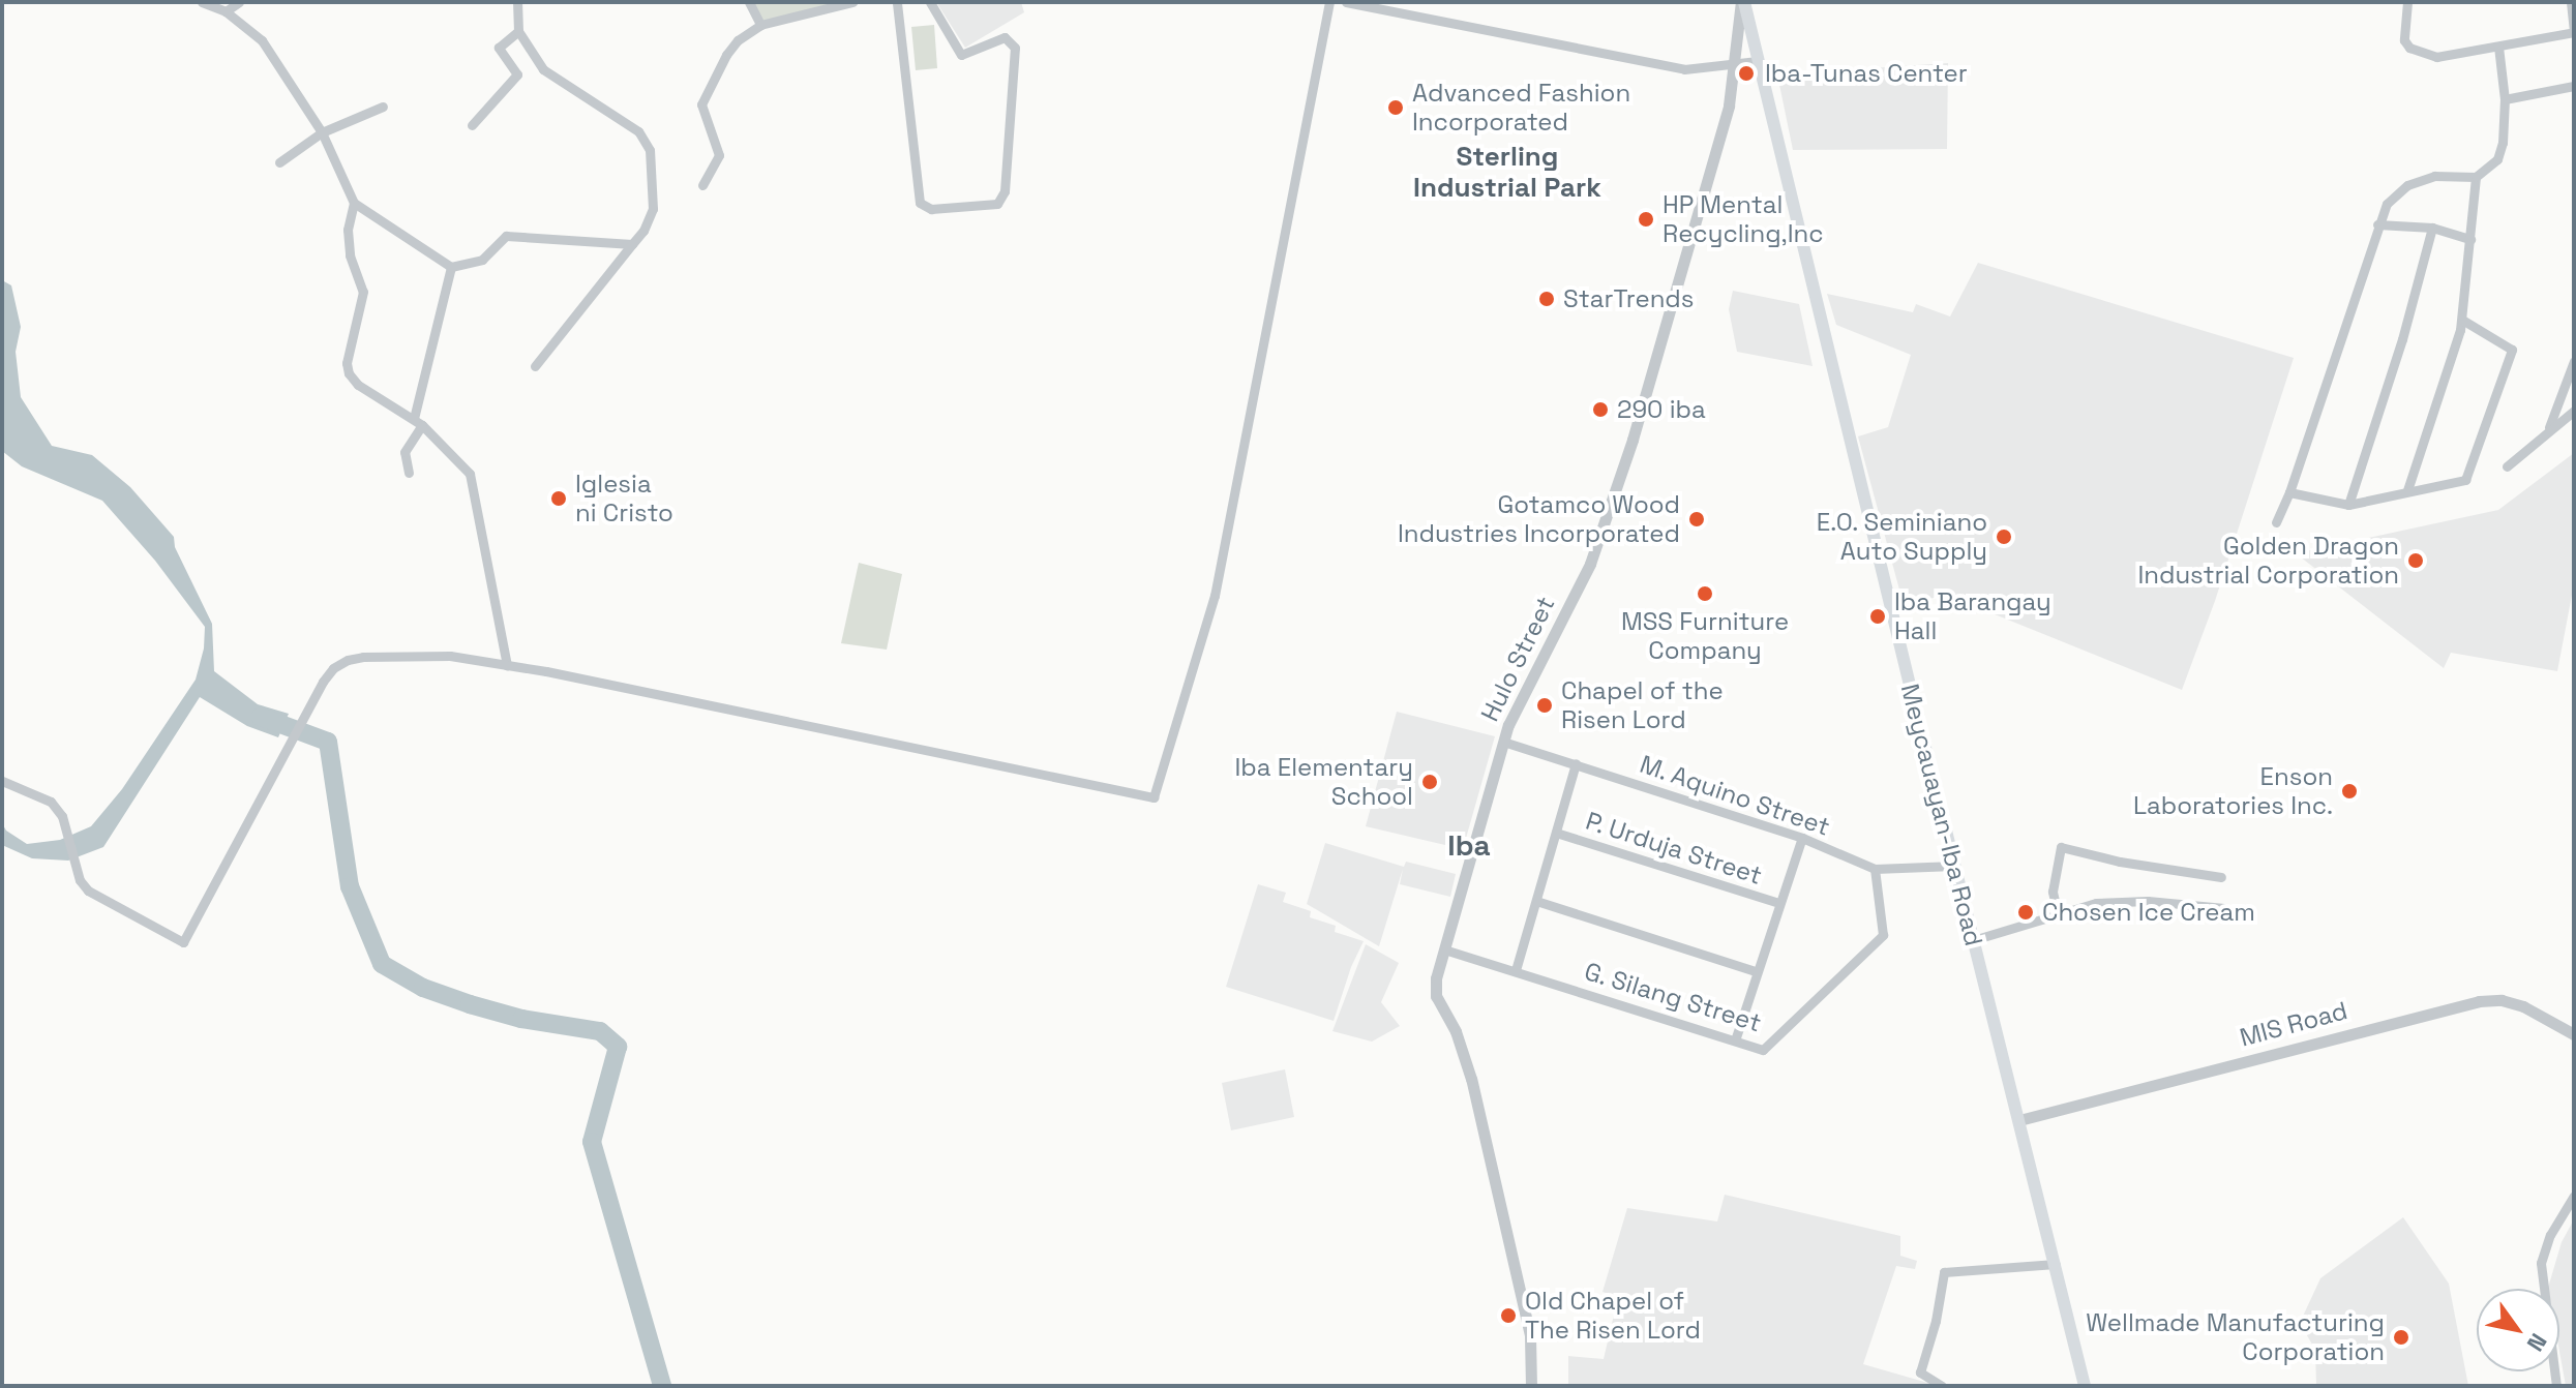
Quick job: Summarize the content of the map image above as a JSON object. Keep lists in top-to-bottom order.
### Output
{
  "streets": {
    "main road": ["Meycauayan-Iba Road"],
    "street": [
      "Hulo Street",
      "M. Aquino Street",
      "P. Urduja Street",
      "G. Silang Street",
      "MIS Road"
    ]
  },
  "crossings": [
    ["Hulo Street", "M. Aquino Street"],
    ["Hulo Street", "Meycauayan-Iba Road"],
    ["Hulo Street", "G. Silang Street"],
    ["M. Aquino Street", "Meycauayan-Iba Road"],
    ["M. Aquino Street", "G. Silang Street"],
    ["Meycauayan-Iba Road", "MIS Road"]
  ],
  "districts": ["Sterling Industrial Park", "Iba"],
  "places": [
    "Iba-Tunas Center",
    "Advanced Fashion Incorporated",
    "HP Mental Recycling,Inc",
    "StarTrends",
    "290 iba",
    "Iglesia ni Cristo",
    "Gotamco Wood Industries Incorporated",
    "E.O. Seminiano Auto Supply",
    "Golden Dragon Industrial Corporation",
    "MSS Furniture Company",
    "Iba Barangay Hall",
    "Chapel of the Risen Lord",
    "Iba Elementary School",
    "Enson Laboratories Inc.",
    "Chosen Ice Cream",
    "Old Chapel of The Risen Lord",
    "Wellmade Manufacturing Corporation"
  ],
  "north": "bottom right"
}
